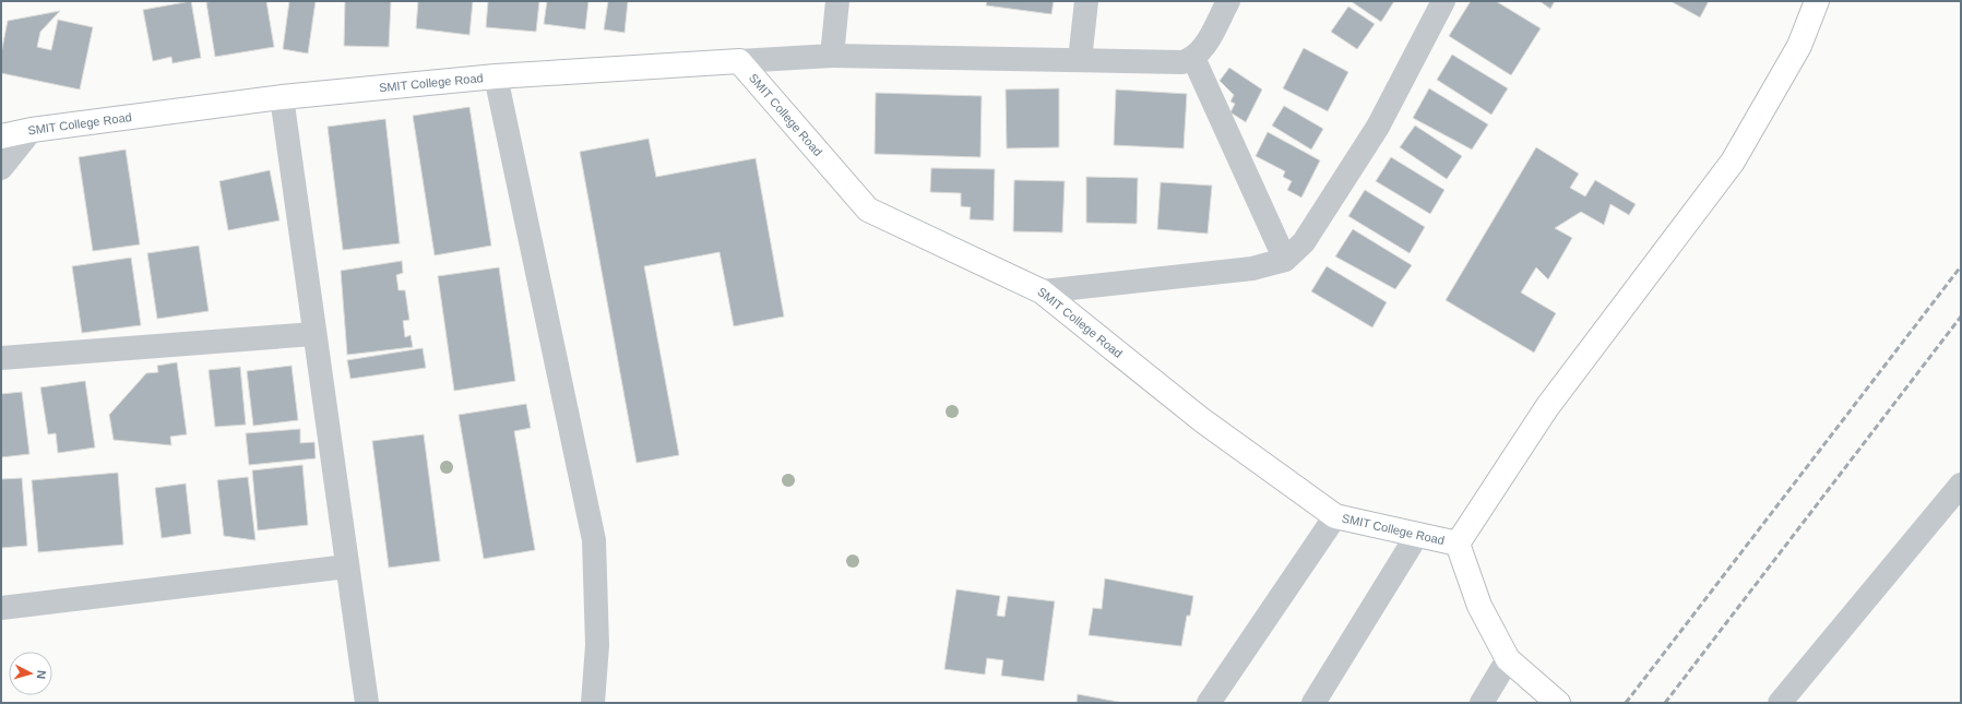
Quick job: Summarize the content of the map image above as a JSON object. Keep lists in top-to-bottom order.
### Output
{
  "streets": {
    "main road": ["SMIT College Road"]
  },
  "north": "right"
}
